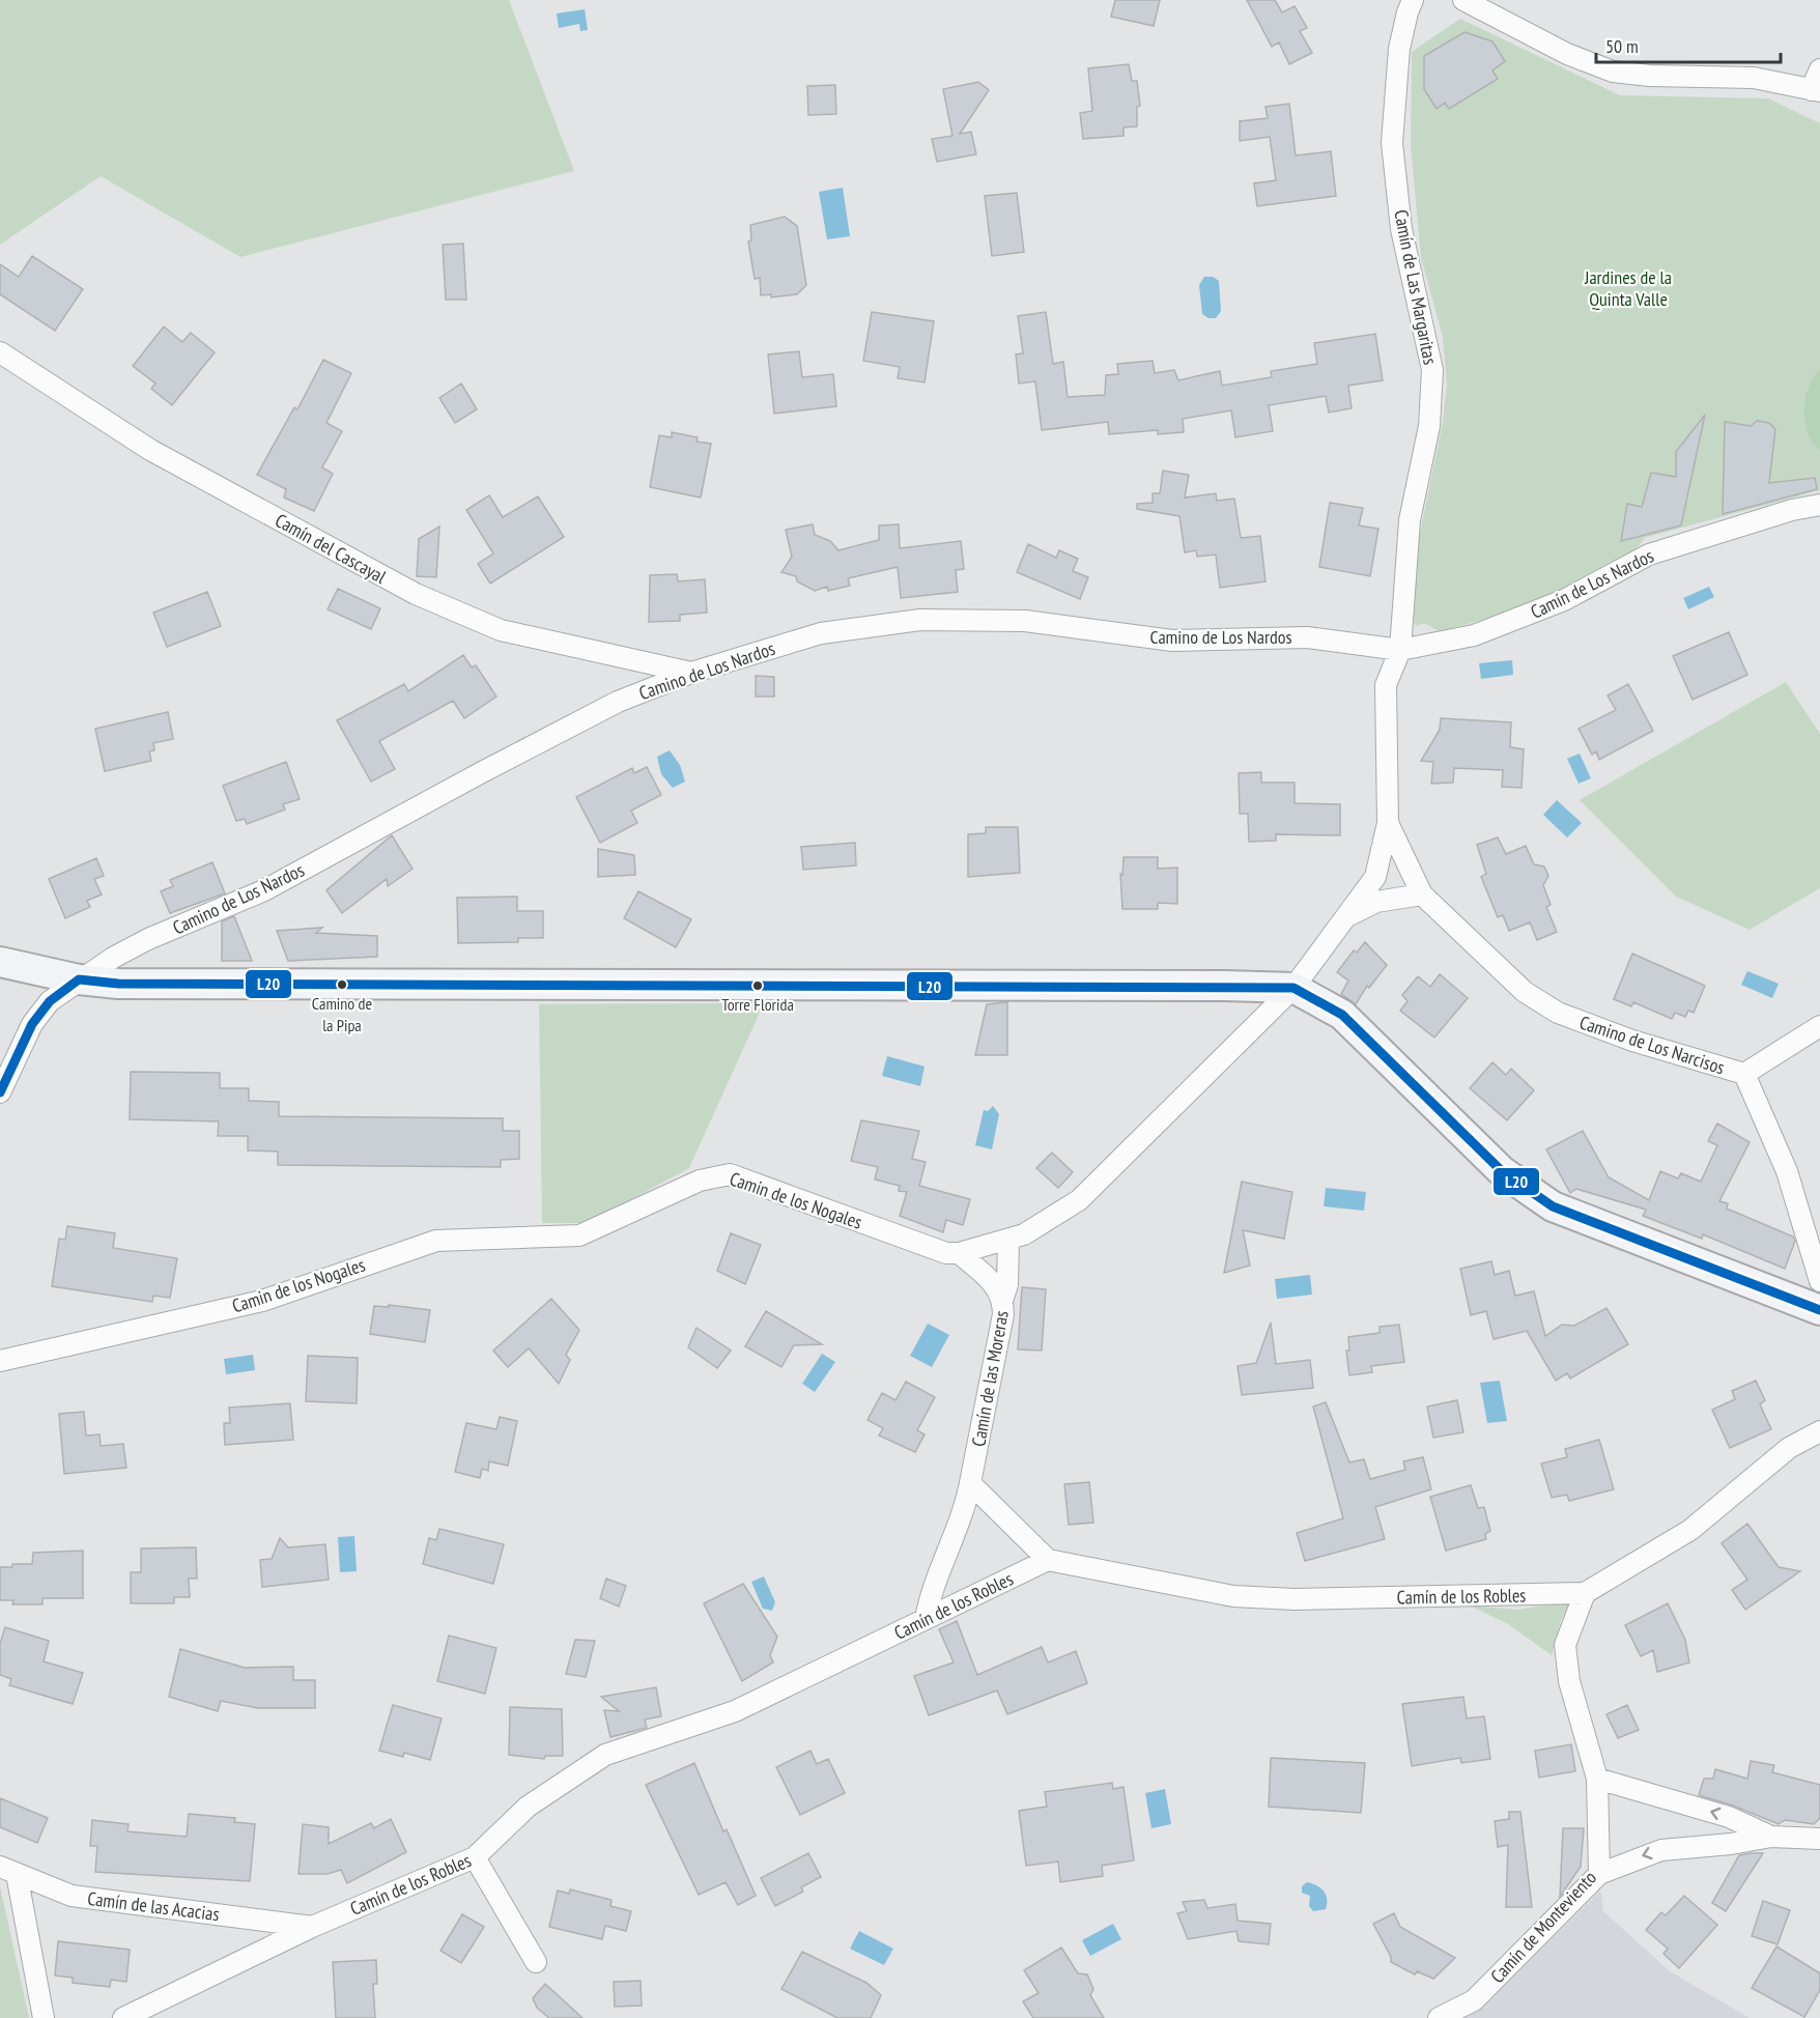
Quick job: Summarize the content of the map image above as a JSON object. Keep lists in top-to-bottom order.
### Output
{
  "streets": {
    "street": [
      "Camín de Las Margaritas",
      "Camín del Cascayal",
      "Camín de Los Nardos",
      "Camino de Los Nardos",
      "Camino de Los Narcisos",
      "Camin de los Nogales",
      "Camín de las Moreras",
      "Camín de los Robles",
      "Camín de las Acacias",
      "Camín de Monteviento"
    ]
  },
  "crossings": [
    ["Camín de Las Margaritas", "Camín de Los Nardos"],
    ["Camín de Las Margaritas", "Camino de Los Nardos"],
    ["Camín de Las Margaritas", "Camino de Los Narcisos"],
    ["Camín de Las Margaritas", "Camin de los Nogales"],
    ["Camín del Cascayal", "Camino de Los Nardos"],
    ["Camín de Los Nardos", "Camino de Los Nardos"],
    ["Camino de Los Narcisos", "Camin de los Nogales"],
    ["Camin de los Nogales", "Camín de las Moreras"],
    ["Camín de las Moreras", "Camín de los Robles"],
    ["Camín de los Robles", "Camín de las Acacias"],
    ["Camín de los Robles", "Camín de Monteviento"]
  ],
  "parks": ["Jardines de la Quinta Valle"],
  "places": ["Camino de la Pipa", "Torre Florida"],
  "lines": ["transit line L20"],
  "scale_bar": "50 m"
}
